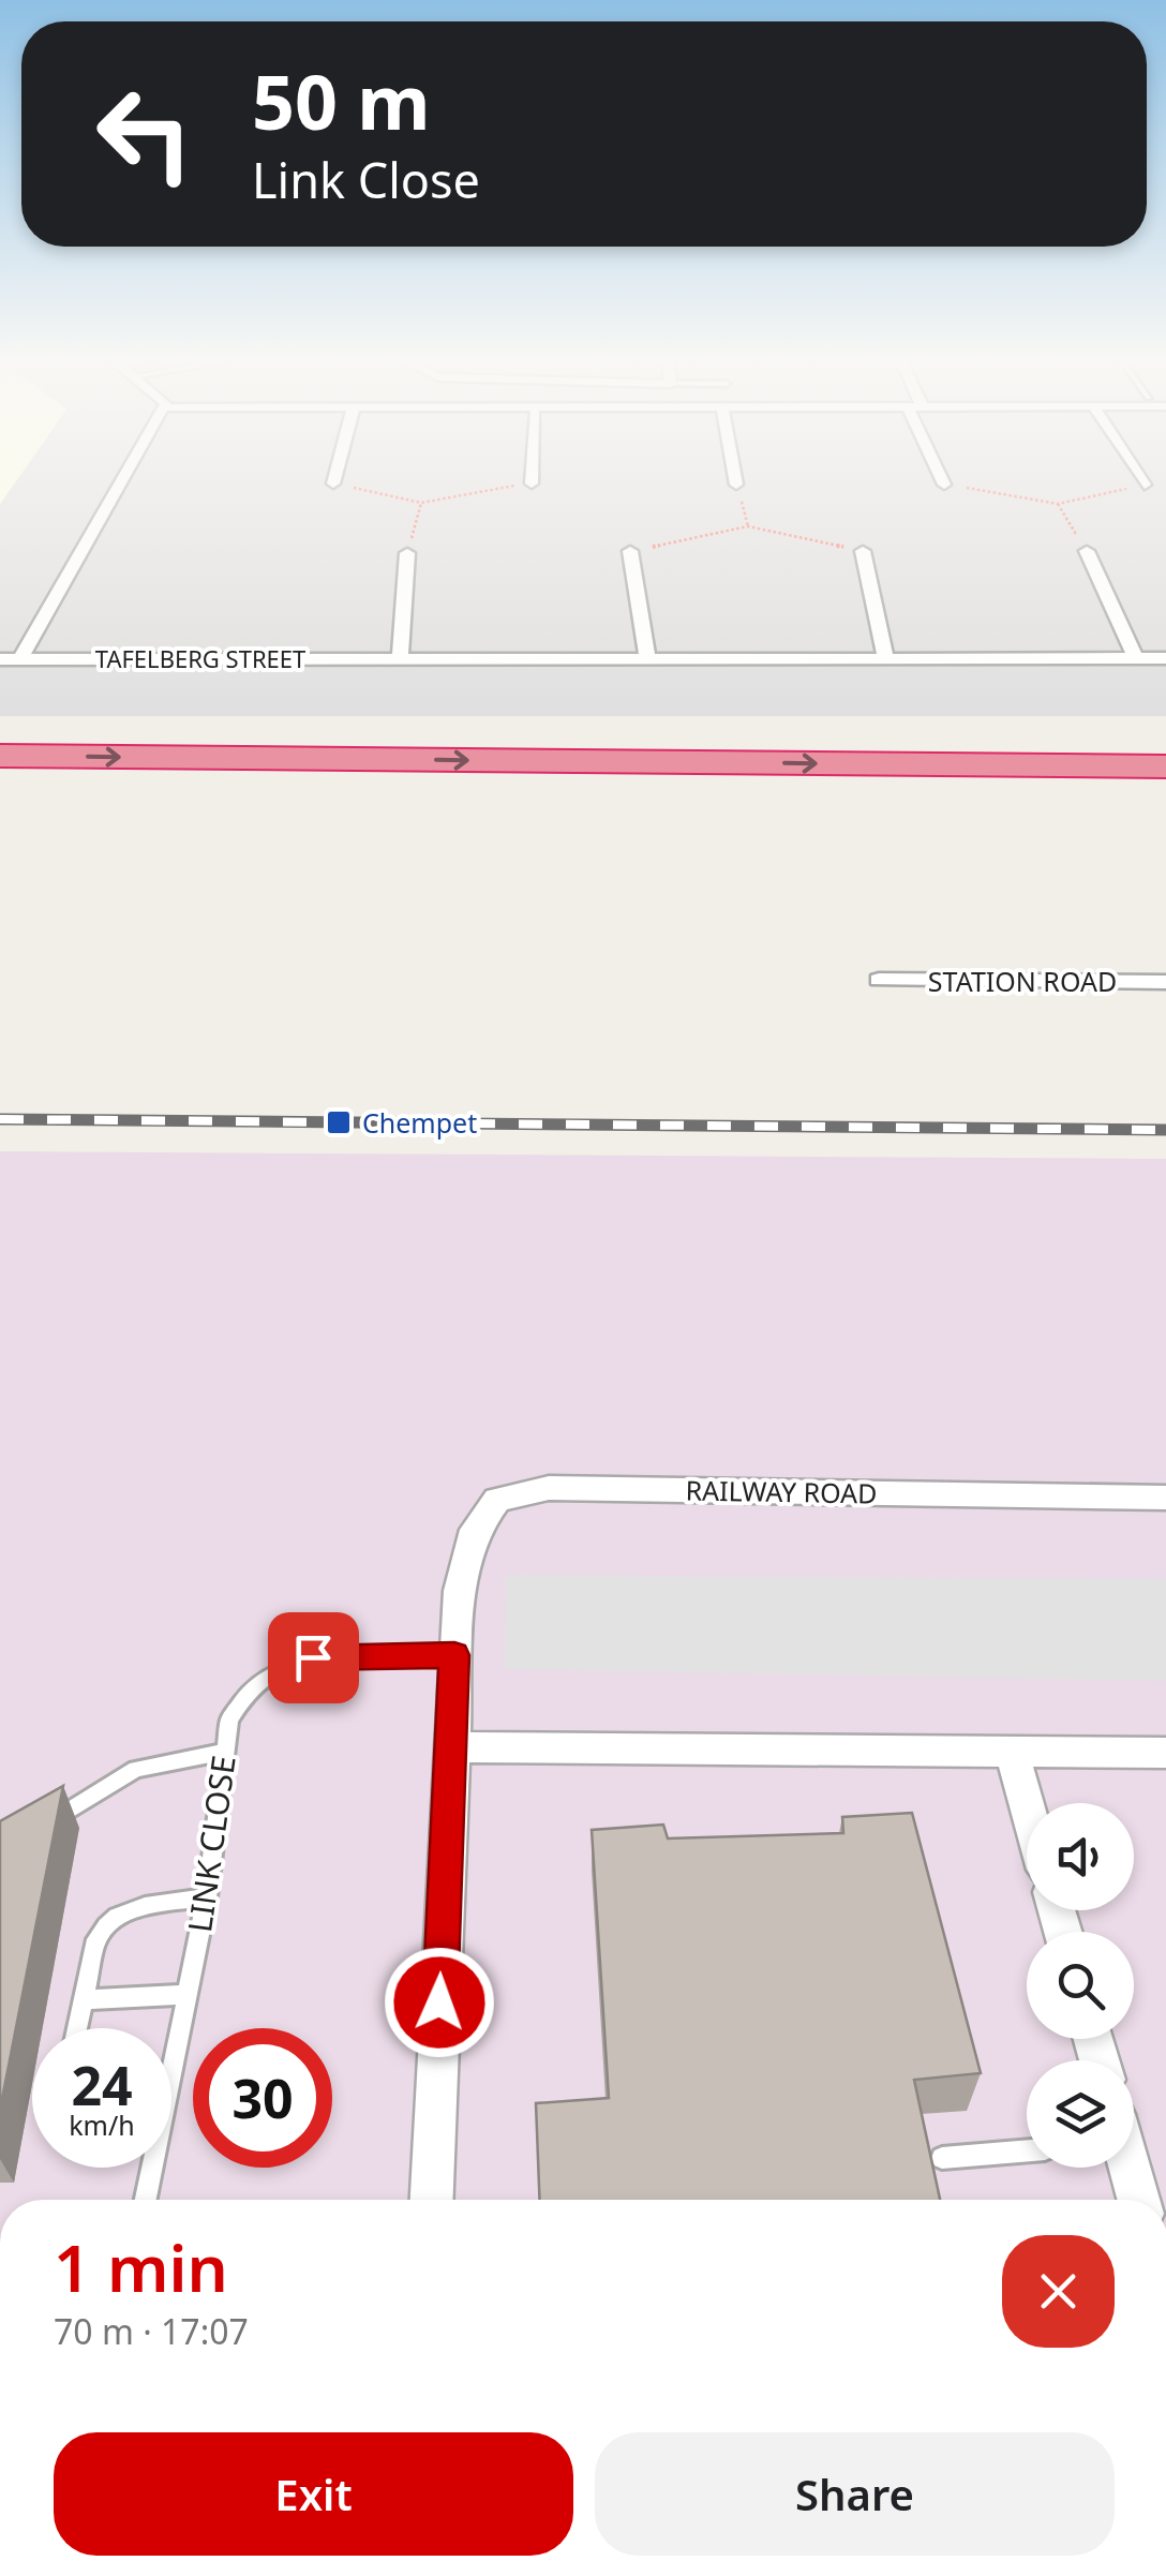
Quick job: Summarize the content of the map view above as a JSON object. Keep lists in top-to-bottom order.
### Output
{
  "streets": {
    "street": ["TAFELBERG STREET", "STATION ROAD", "RAILWAY ROAD"],
    "lane": ["LINK CLOSE"]
  },
  "crossings": [
    ["RAILWAY ROAD", "LINK CLOSE"]
  ],
  "places": {
    "transit": ["Chempet"]
  },
  "page": {
    "turn": ["50 m", "Link Close"],
    "speed": "24 km/h",
    "limit": "30",
    "heading": ["1 min", "70 m · 17:07"],
    "buttons": ["Exit", "Share"]
  }
}
